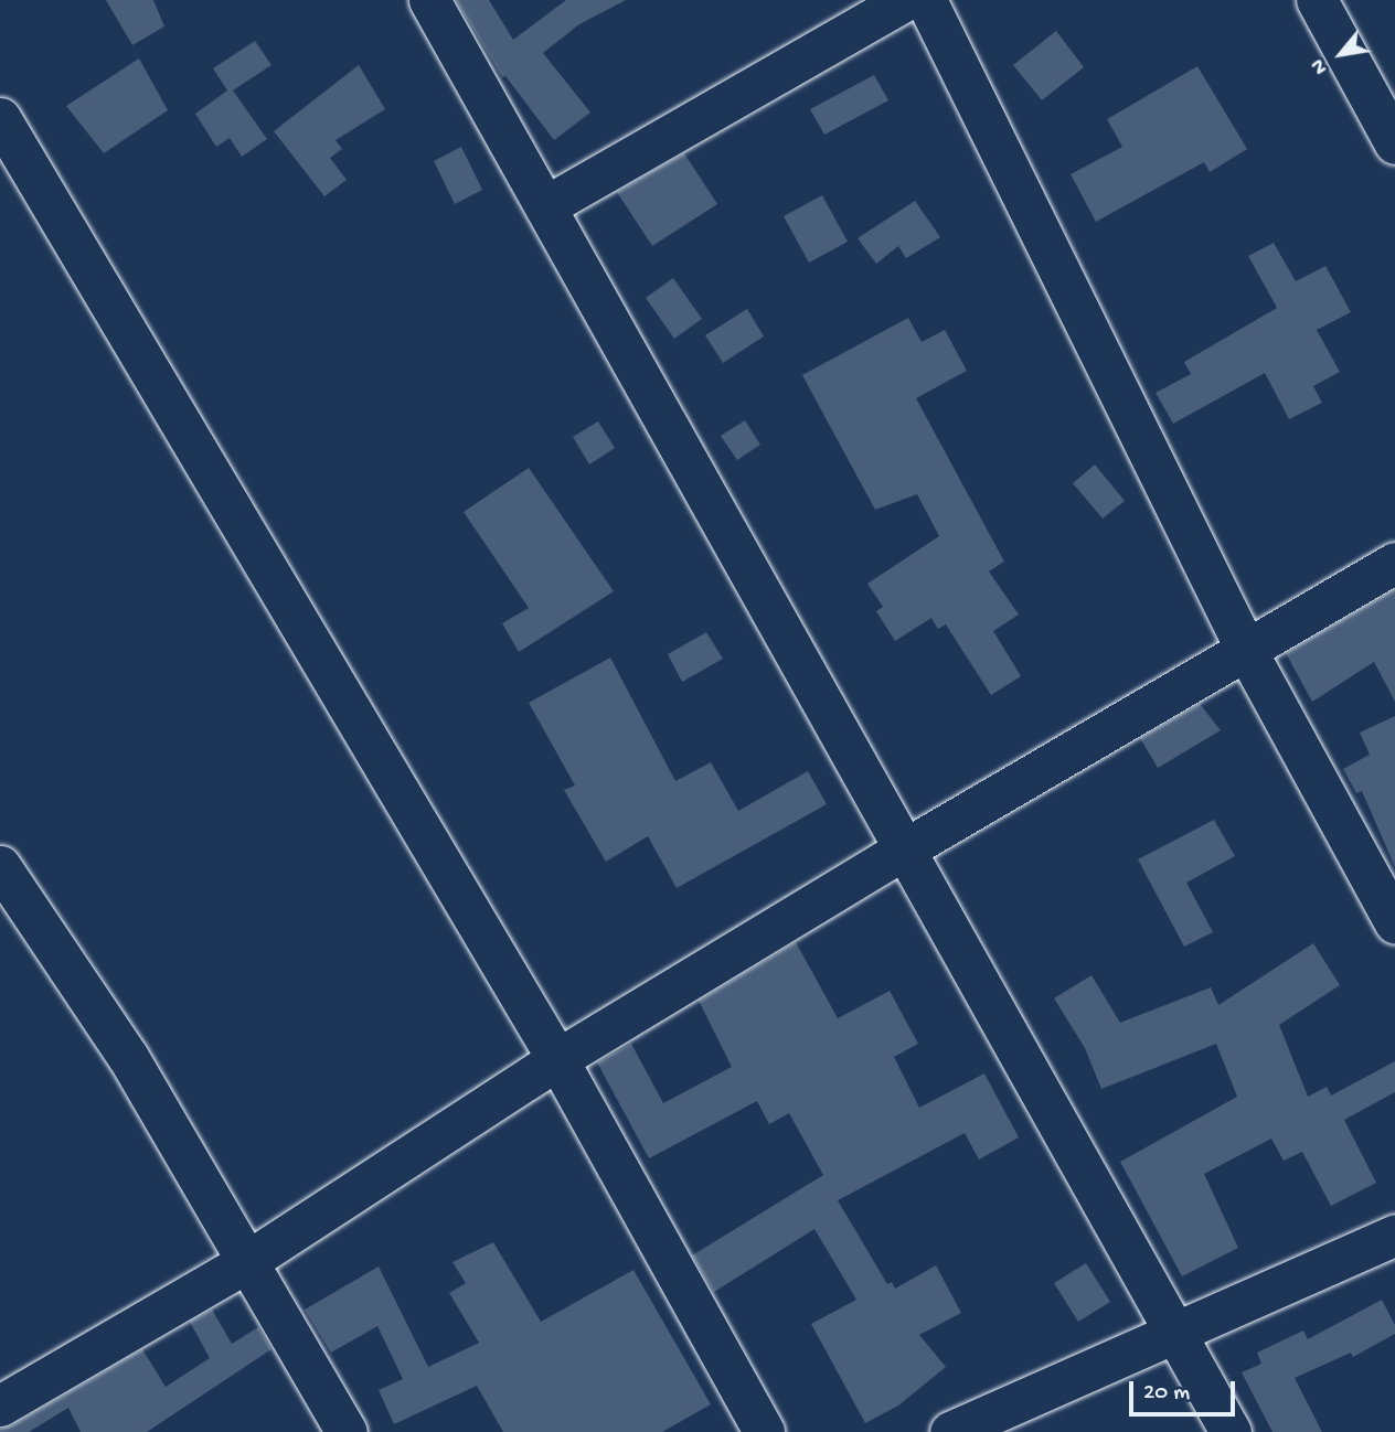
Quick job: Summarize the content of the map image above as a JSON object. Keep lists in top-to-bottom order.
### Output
{
  "scale_bar": "20 m",
  "north": "bottom left"
}
